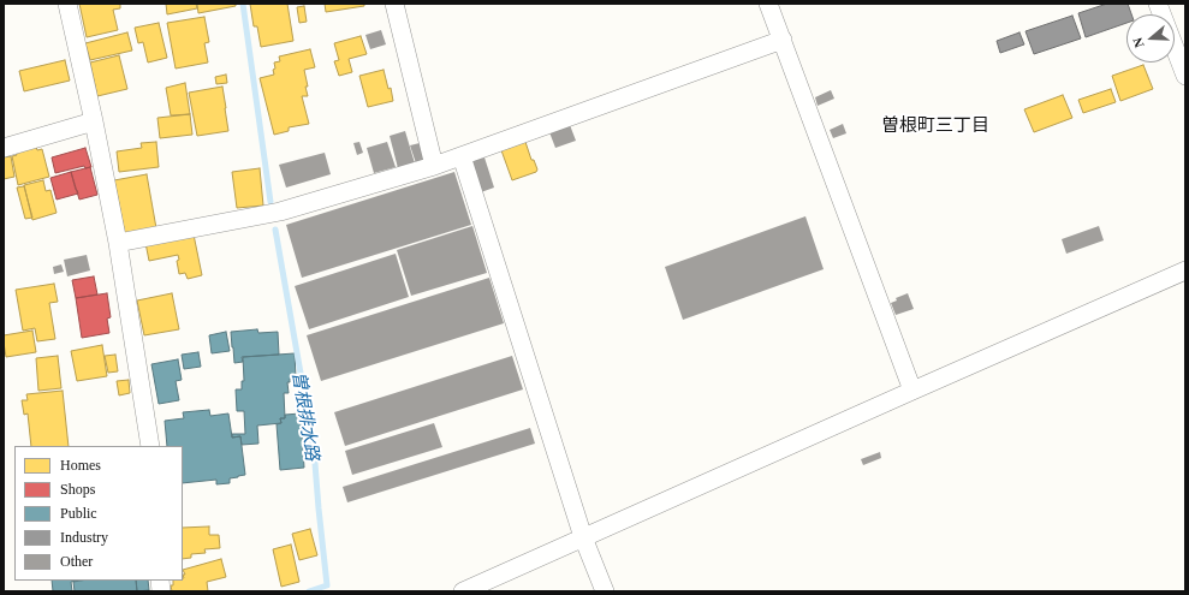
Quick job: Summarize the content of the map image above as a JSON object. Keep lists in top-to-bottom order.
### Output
{
  "districts": ["曽根町三丁目"],
  "water": ["曽根排水路"],
  "legend": [
    "Homes",
    "Shops",
    "Public",
    "Industry",
    "Other"
  ],
  "north": "left"
}
